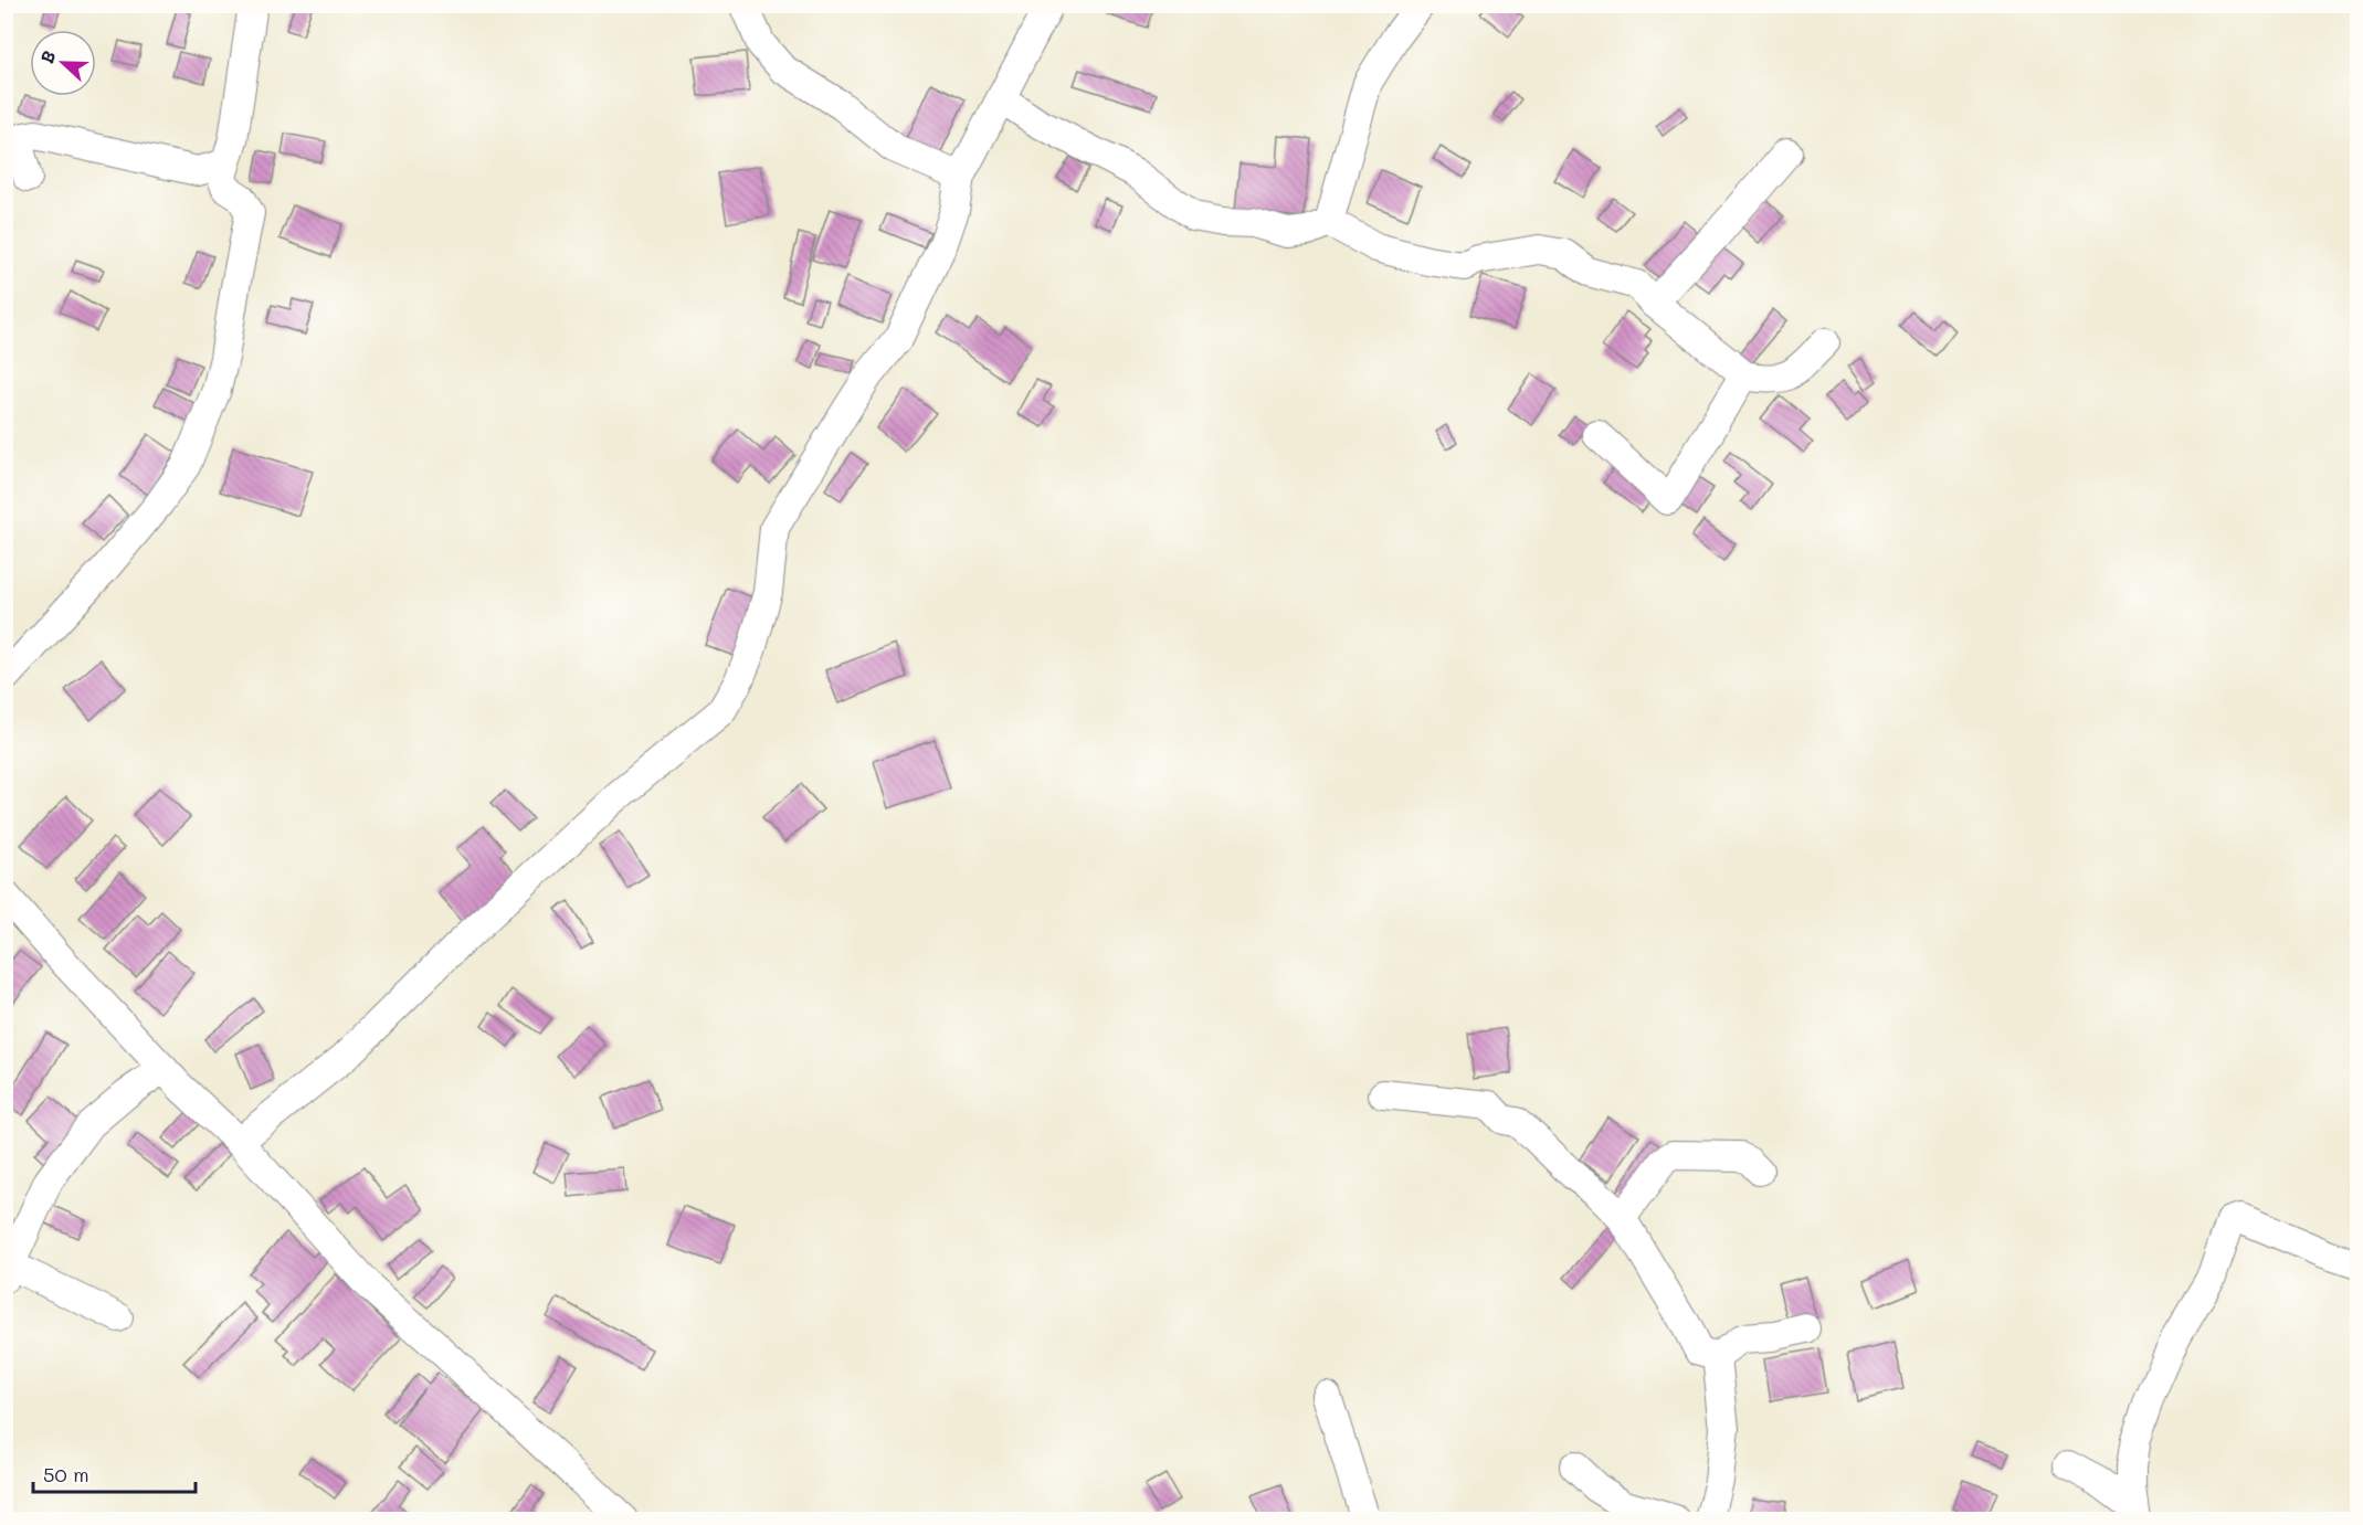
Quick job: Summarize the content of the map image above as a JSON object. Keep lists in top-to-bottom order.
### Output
{
  "scale_bar": "50 m",
  "north": "left"
}
